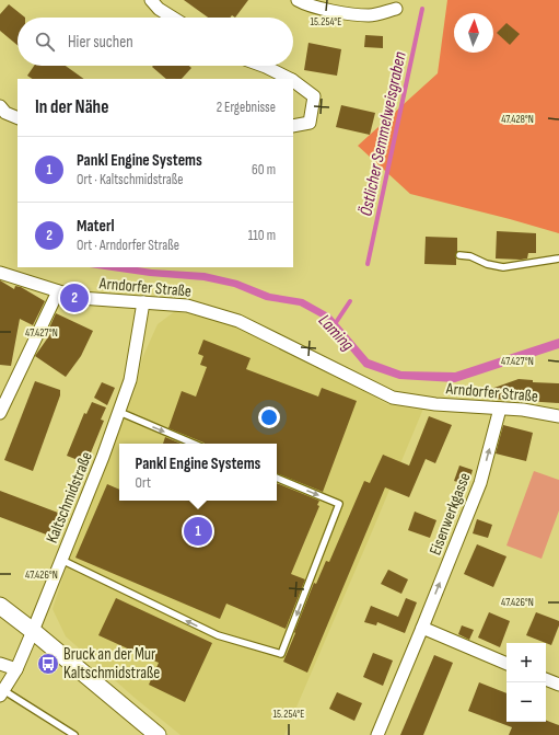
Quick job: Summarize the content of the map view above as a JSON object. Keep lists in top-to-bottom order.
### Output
{
  "streets": {
    "street": ["Arndorfer Straße", "Kaltschmidstraße", "Eisenwerkgasse"]
  },
  "crossings": [
    ["Arndorfer Straße", "Kaltschmidstraße"],
    ["Arndorfer Straße", "Eisenwerkgasse"]
  ],
  "one_way": ["Eisenwerkgasse"],
  "water": ["Östlicher Semmelweisgraben", "Laming"],
  "places": {
    "bus stop": ["Bruck an der Mur Kaltschmidstraße"]
  },
  "north": "top",
  "page": {
    "search": "Hier suchen",
    "heading": ["In der Nähe", "2 Ergebnisse"],
    "list": [
      {
        "mark": "1",
        "name": "Pankl Engine Systems",
        "note": "Ort · Kaltschmidstraße",
        "value": "60 m"
      },
      {
        "mark": "2",
        "name": "Materl",
        "note": "Ort · Arndorfer Straße",
        "value": "110 m"
      }
    ],
    "pins": ["2", "1"],
    "popup": ["Pankl Engine Systems", "Ort"],
    "map_buttons": ["+", "−"]
  },
  "coordinates": [
    "15.254°E",
    "47.428°N",
    "47.427°N",
    "47.426°N"
  ]
}
